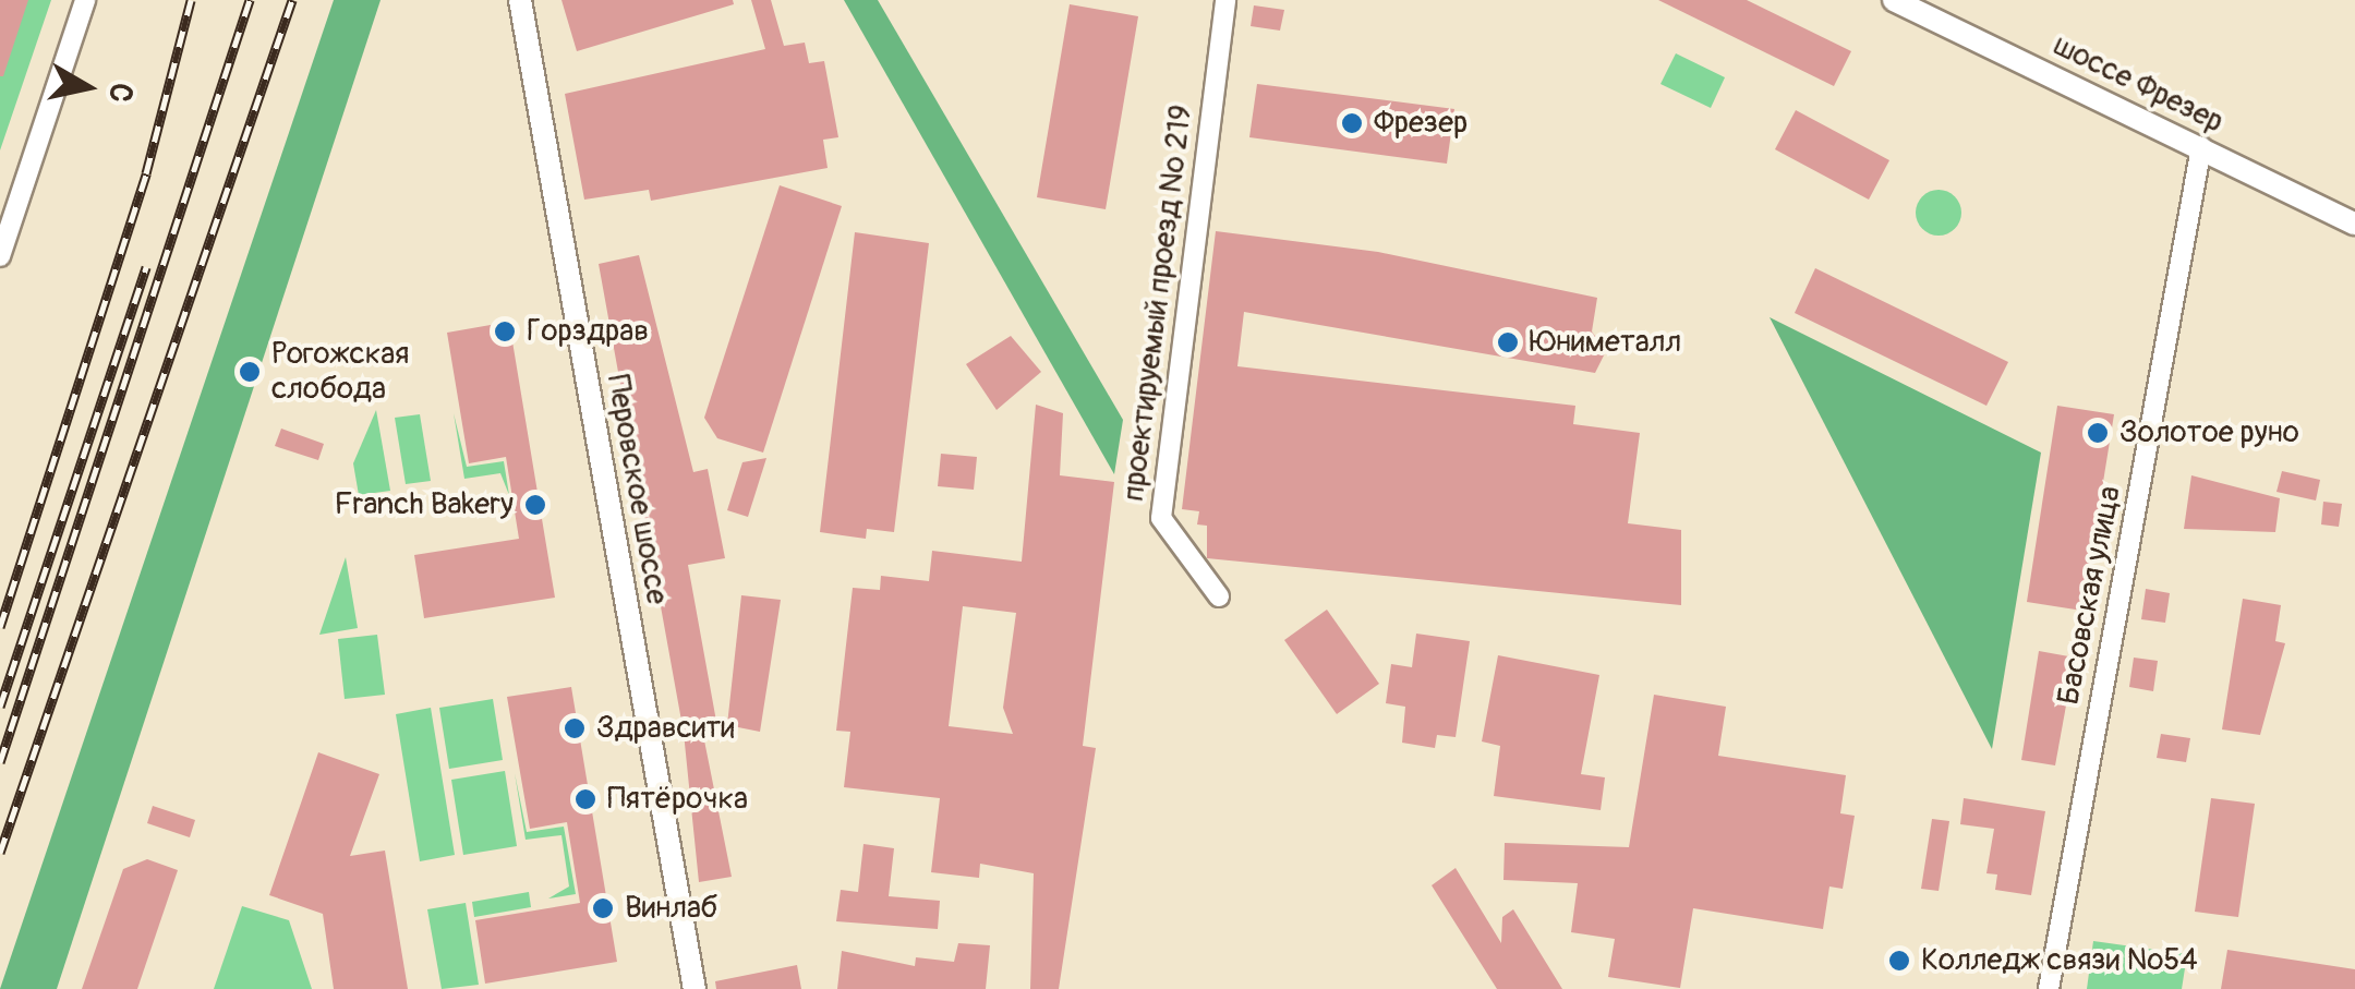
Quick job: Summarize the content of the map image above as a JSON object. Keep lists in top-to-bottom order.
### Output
{
  "streets": {
    "street": [
      "шоссе Фрезер",
      "проектируемый проезд № 219",
      "Перовское шоссе",
      "Басовская улица"
    ]
  },
  "crossings": [
    ["шоссе Фрезер", "Басовская улица"]
  ],
  "places": [
    "Фрезер",
    "Горздрав",
    "Юниметалл",
    "Рогожская слобода",
    "Золотое руно",
    "Franch Bakery",
    "Здравсити",
    "Пятёрочка",
    "Винлаб",
    "Колледж связи №54"
  ],
  "north": "right"
}
